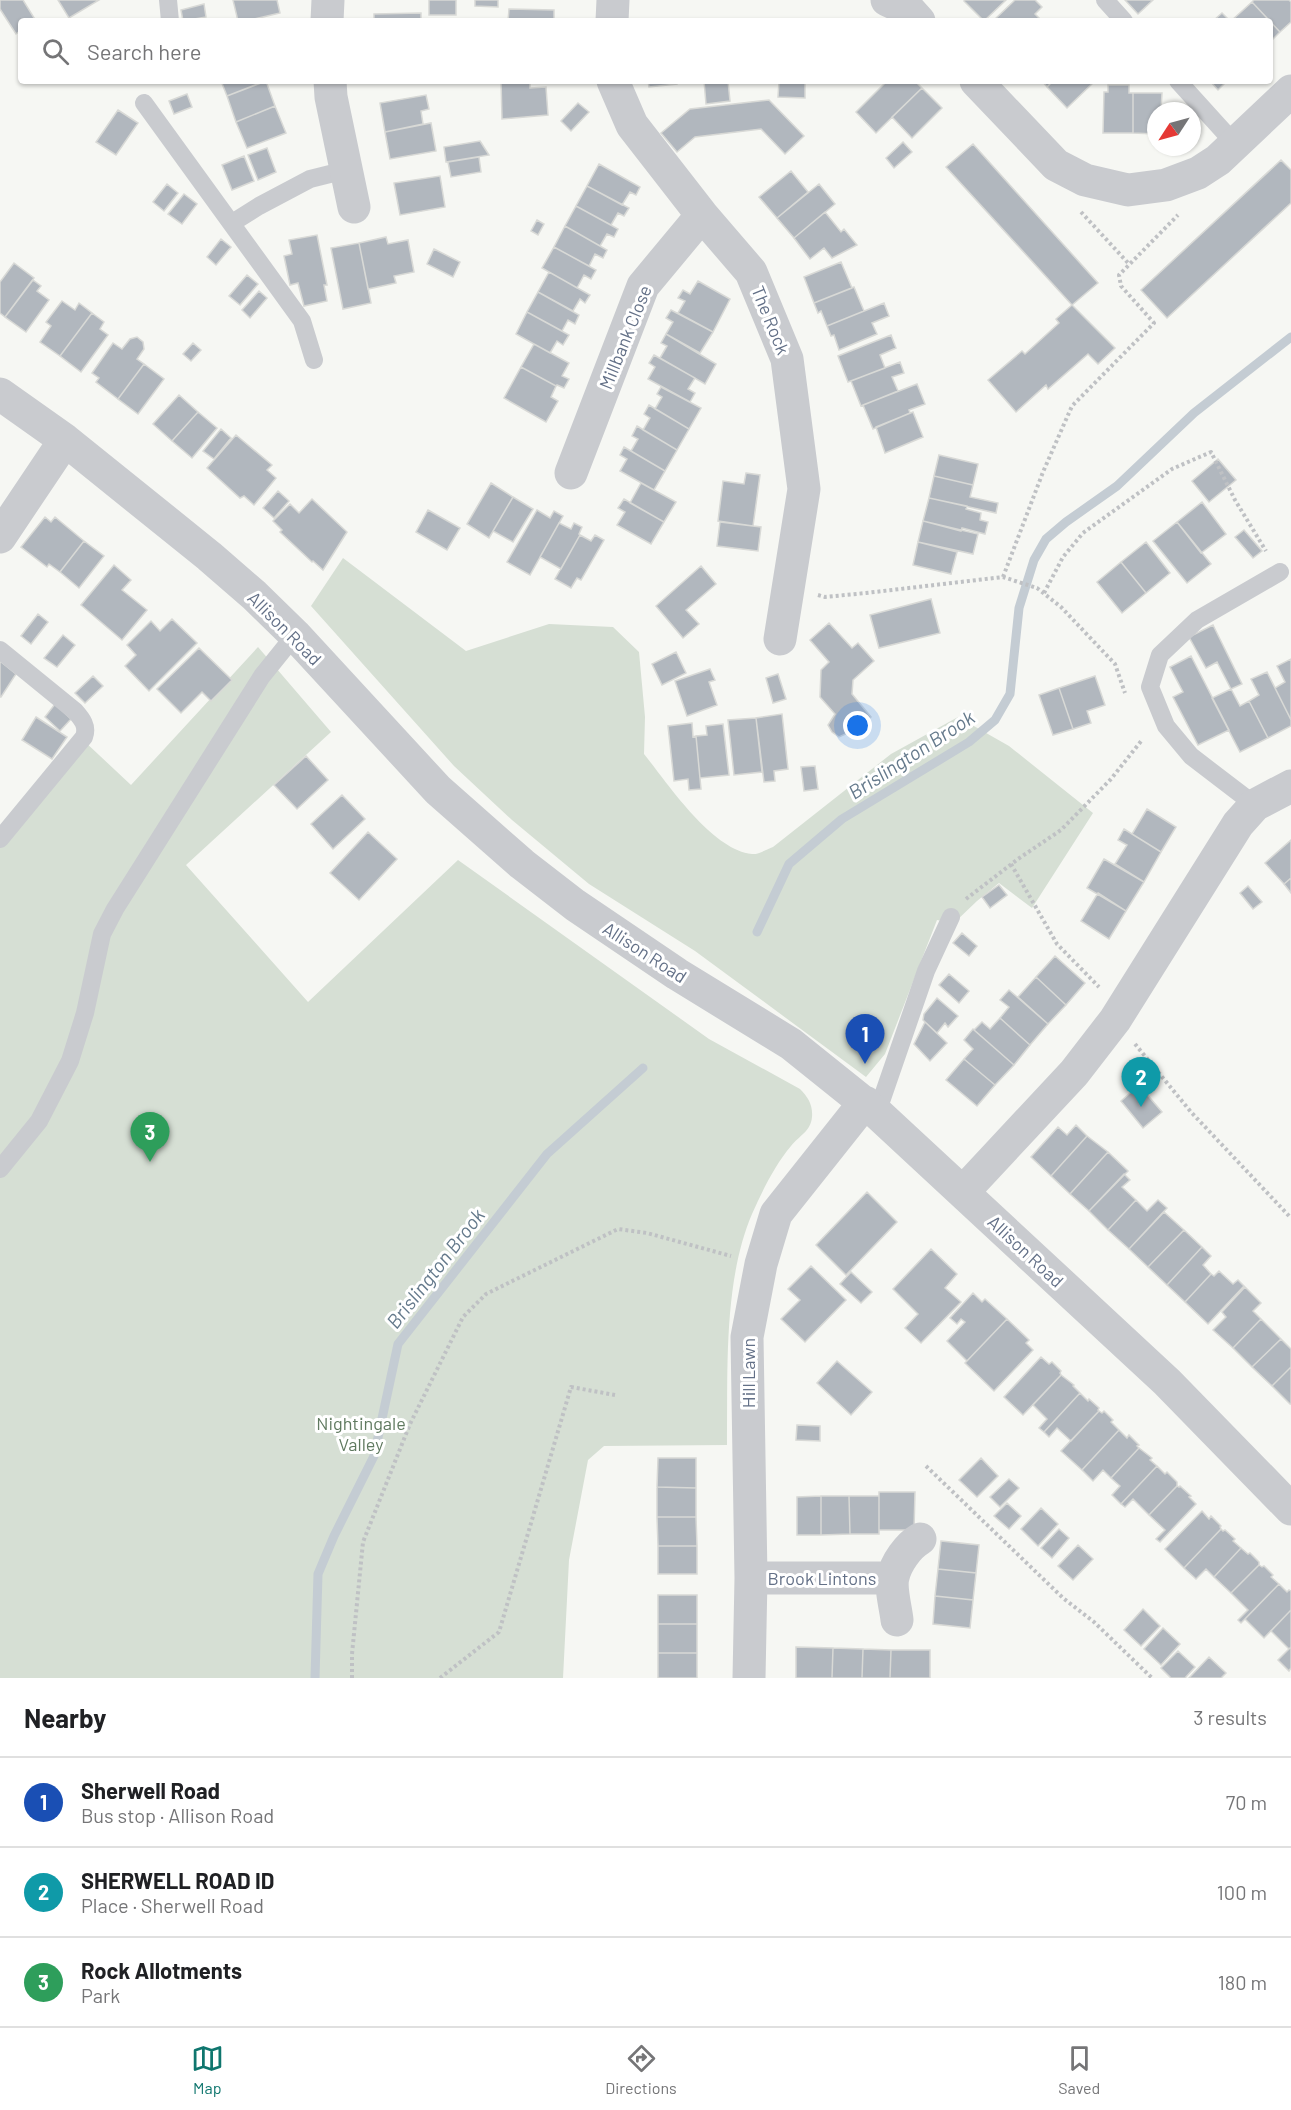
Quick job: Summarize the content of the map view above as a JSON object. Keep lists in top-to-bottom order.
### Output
{
  "streets": {
    "street": [
      "The Rock",
      "Millbank Close",
      "Allison Road",
      "Hill Lawn",
      "Brook Lintons"
    ]
  },
  "crossings": [
    ["The Rock", "Millbank Close"],
    ["Allison Road", "Hill Lawn"],
    ["Hill Lawn", "Brook Lintons"]
  ],
  "water": ["Brislington Brook"],
  "parks": ["Nightingale Valley"],
  "north": "bottom left",
  "page": {
    "search": "Search here",
    "pins": ["1", "2", "3"],
    "heading": ["Nearby", "3 results"],
    "list": [
      {
        "mark": "1",
        "name": "Sherwell Road",
        "note": "Bus stop · Allison Road",
        "value": "70 m"
      },
      {
        "mark": "2",
        "name": "SHERWELL ROAD ID",
        "note": "Place · Sherwell Road",
        "value": "100 m"
      },
      {
        "mark": "3",
        "name": "Rock Allotments",
        "note": "Park",
        "value": "180 m"
      }
    ],
    "nav": ["Map", "Directions", "Saved"]
  }
}
